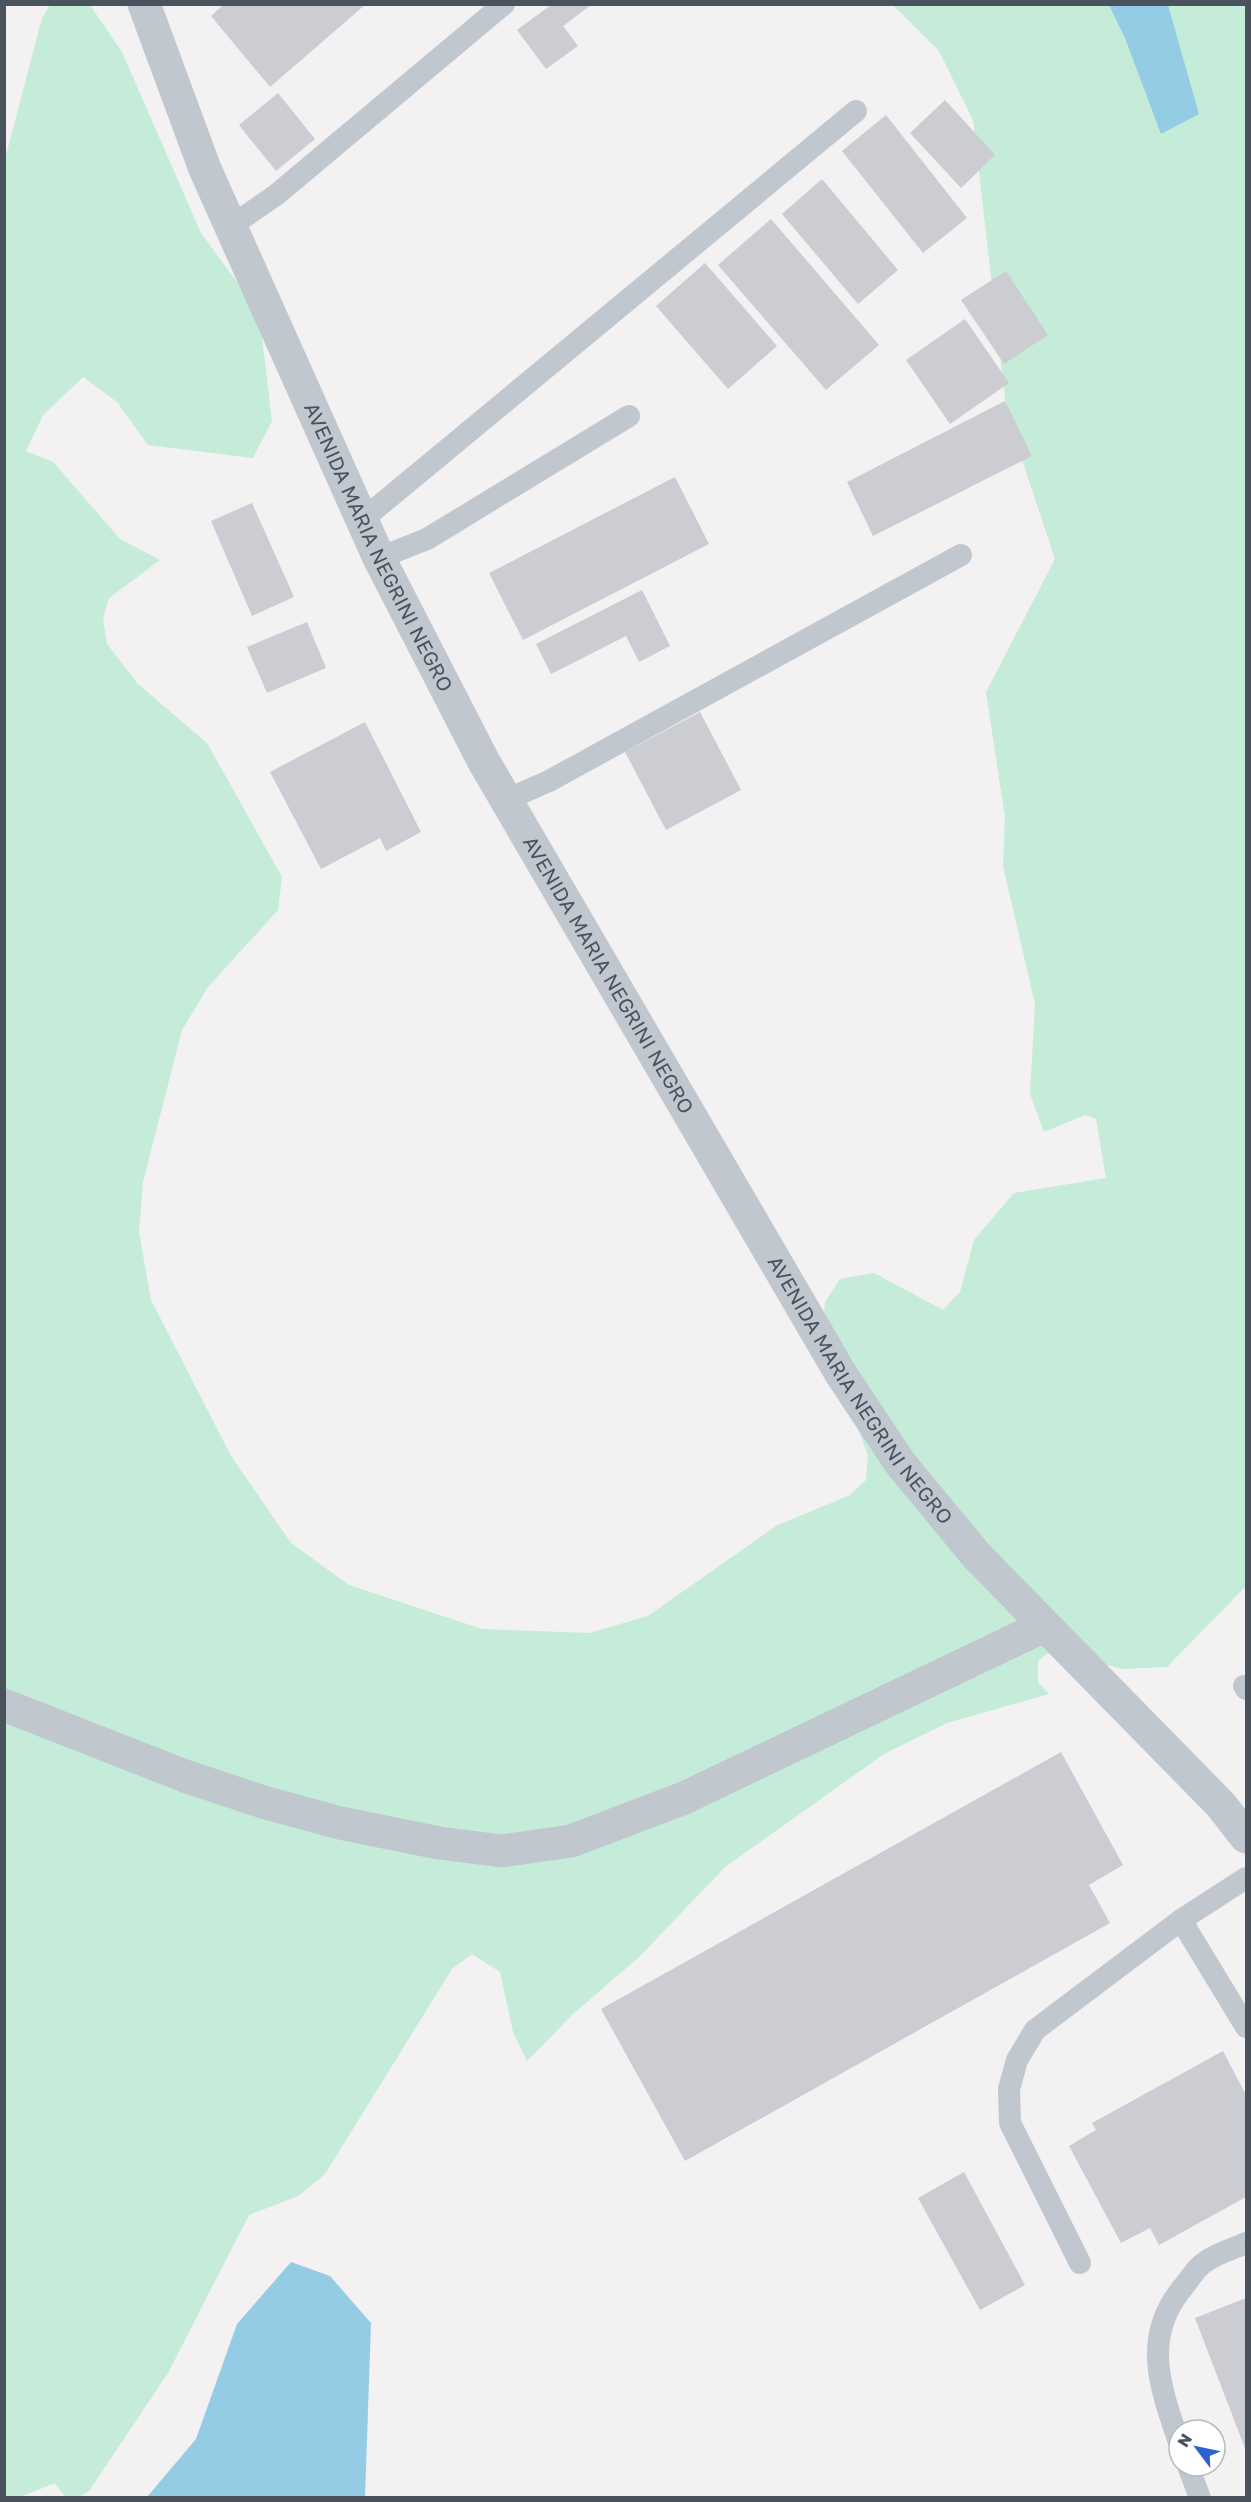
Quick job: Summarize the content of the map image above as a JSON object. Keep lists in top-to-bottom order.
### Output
{
  "streets": {
    "street": ["AVENIDA MARIA NEGRINI NEGRO"]
  },
  "north": "top left"
}
